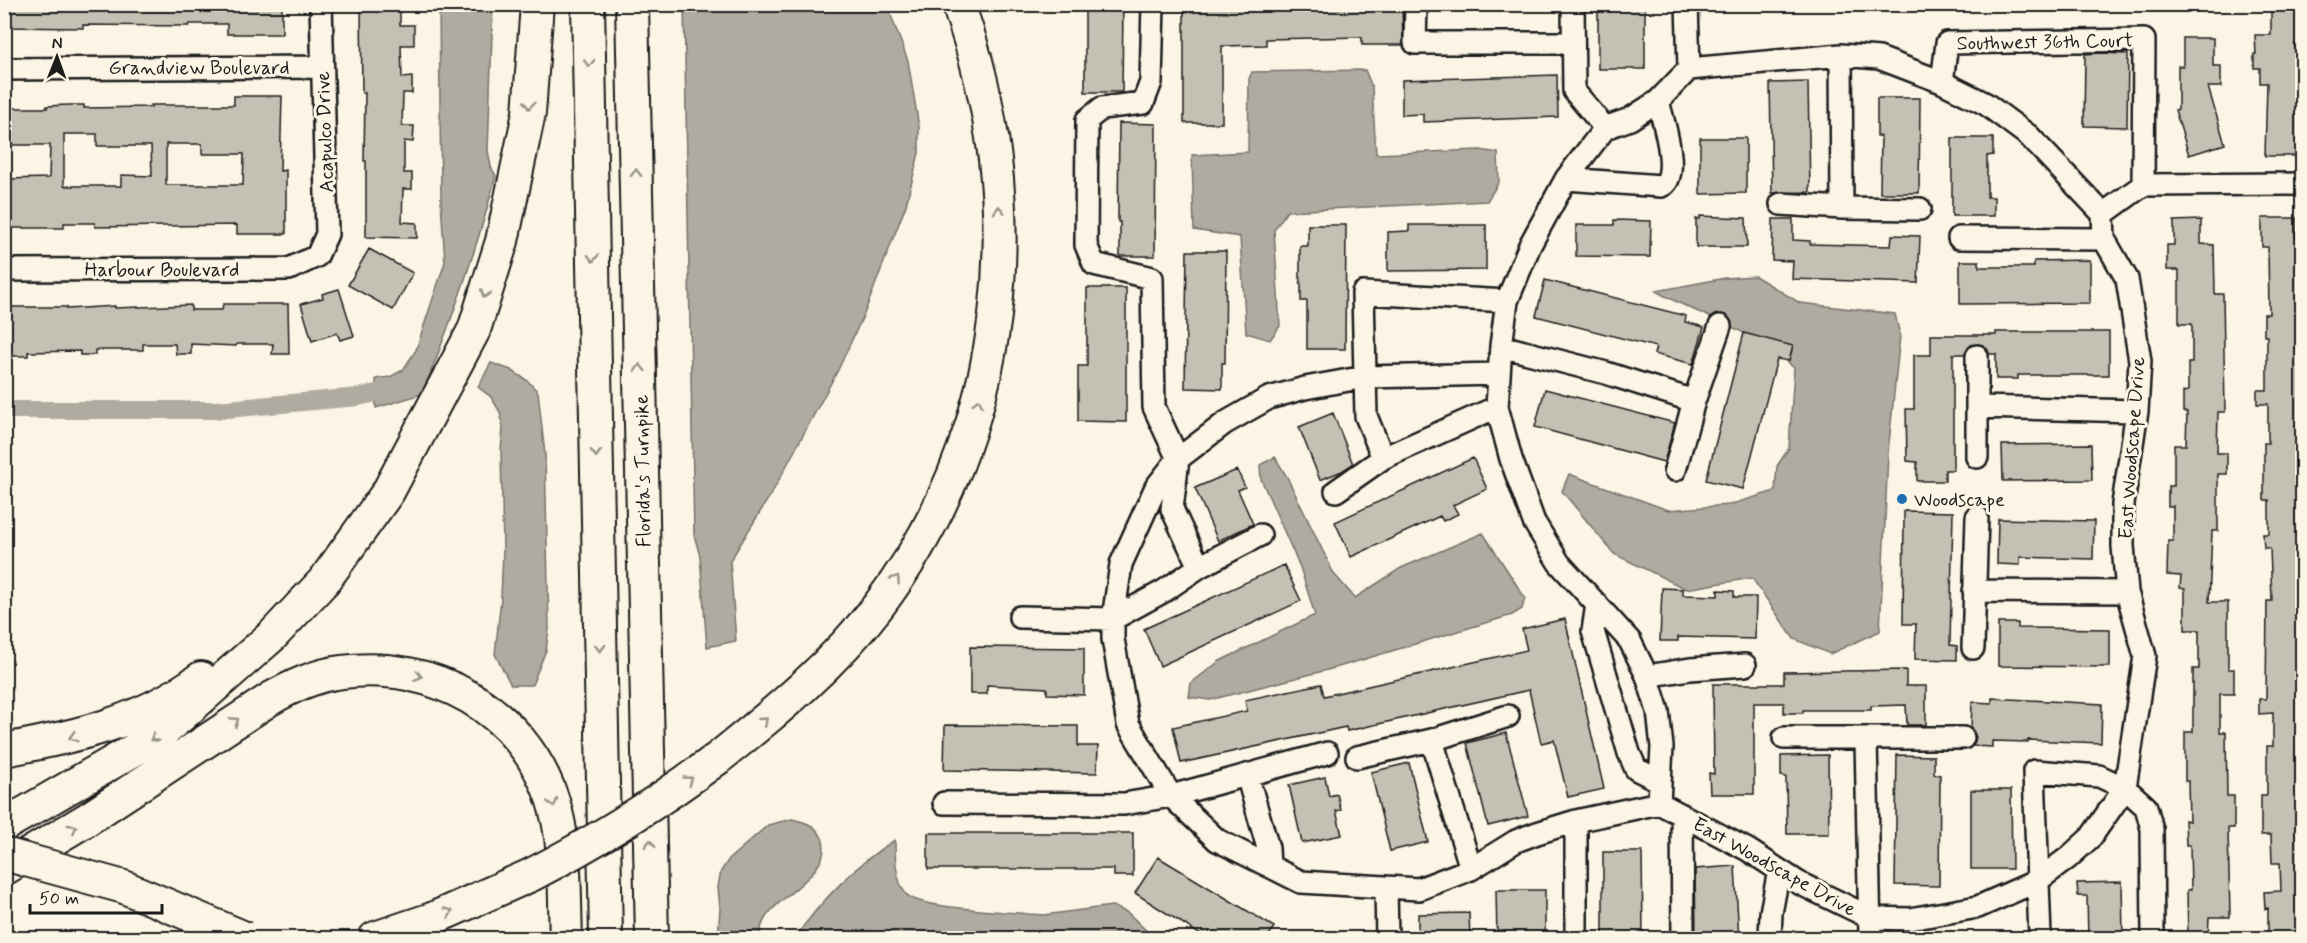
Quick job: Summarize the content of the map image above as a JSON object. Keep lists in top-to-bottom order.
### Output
{
  "streets": {
    "highway": ["Florida's Turnpike"],
    "street": [
      "Southwest 36th Court",
      "Grandview Boulevard",
      "Acapulco Drive",
      "Harbour Boulevard",
      "East Woodscape Drive"
    ]
  },
  "crossings": [
    ["Grandview Boulevard", "Acapulco Drive"],
    ["Acapulco Drive", "Harbour Boulevard"]
  ],
  "places": ["Woodscape"],
  "scale_bar": "50 m",
  "north": "top"
}
